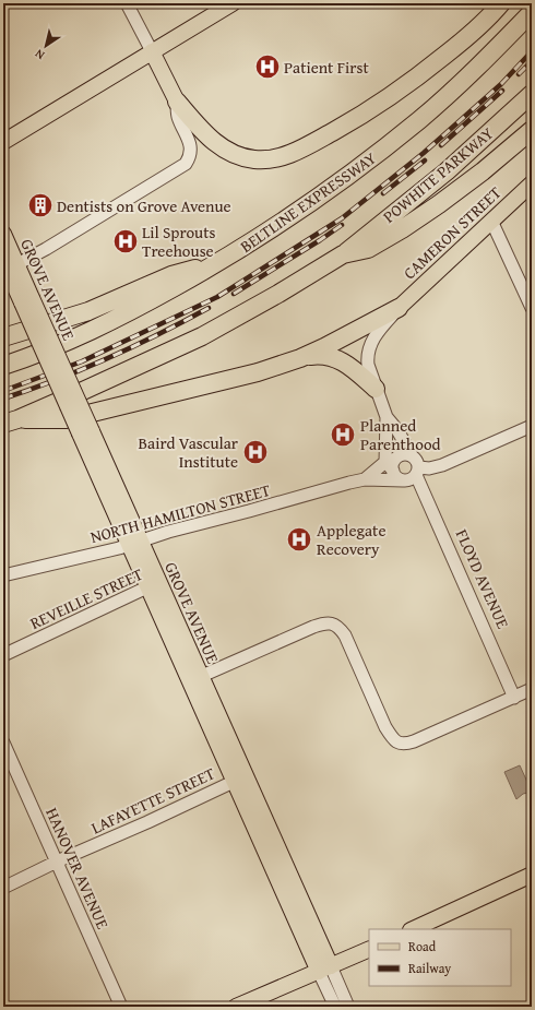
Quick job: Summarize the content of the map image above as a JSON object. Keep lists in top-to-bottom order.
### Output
{
  "streets": {
    "highway": ["POWHITE PARKWAY", "BELTLINE EXPRESSWAY"],
    "main road": ["CAMERON STREET", "GROVE AVENUE"],
    "street": [
      "NORTH HAMILTON STREET",
      "FLOYD AVENUE",
      "REVEILLE STREET",
      "LAFAYETTE STREET",
      "HANOVER AVENUE"
    ]
  },
  "crossings": [
    ["GROVE AVENUE", "NORTH HAMILTON STREET"],
    ["GROVE AVENUE", "REVEILLE STREET"],
    ["GROVE AVENUE", "LAFAYETTE STREET"],
    ["NORTH HAMILTON STREET", "FLOYD AVENUE"],
    ["LAFAYETTE STREET", "HANOVER AVENUE"]
  ],
  "places": {
    "hospital": [
      "Patient First",
      "Lil Sprouts Treehouse",
      "Planned Parenthood",
      "Baird Vascular Institute",
      "Applegate Recovery"
    ],
    "building": ["Dentists on Grove Avenue"]
  },
  "legend": ["Road", "Railway"],
  "north": "bottom left"
}
